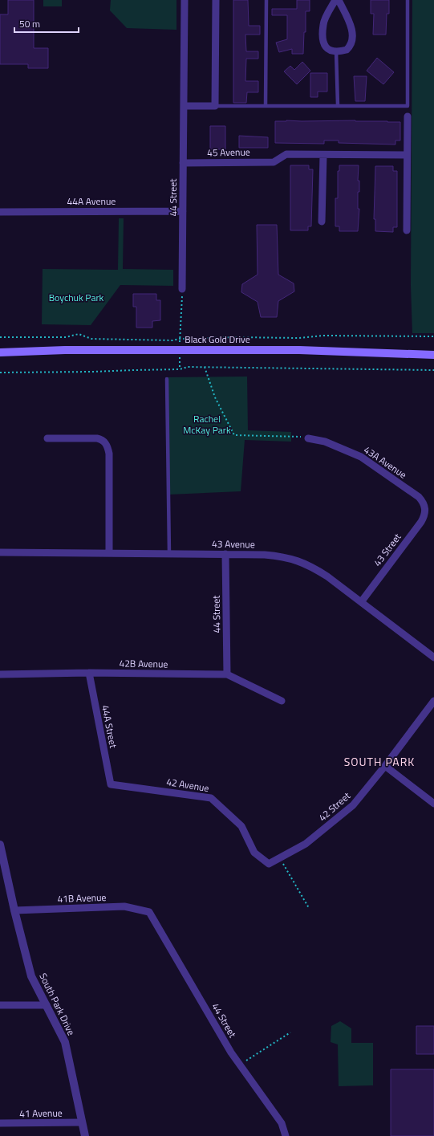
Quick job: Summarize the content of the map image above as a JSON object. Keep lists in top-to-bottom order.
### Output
{
  "streets": {
    "main road": ["Black Gold Drive"],
    "street": [
      "45 Avenue",
      "44 Street",
      "44A Avenue",
      "43A Avenue",
      "43 Avenue",
      "43 Street",
      "42B Avenue",
      "44A Street",
      "42 Avenue",
      "42 Street",
      "41B Avenue",
      "South Park Drive",
      "41 Avenue"
    ]
  },
  "crossings": [
    ["45 Avenue", "44 Street"],
    ["44 Street", "44A Avenue"],
    ["44 Street", "43 Avenue"],
    ["44 Street", "42B Avenue"],
    ["44 Street", "41B Avenue"],
    ["43A Avenue", "43 Street"],
    ["43 Avenue", "43 Street"],
    ["42B Avenue", "44A Street"],
    ["44A Street", "42 Avenue"],
    ["42 Avenue", "42 Street"],
    ["41B Avenue", "South Park Drive"],
    ["South Park Drive", "41 Avenue"]
  ],
  "districts": ["SOUTH PARK"],
  "parks": ["Boychuk Park", "Rachel McKay Park"],
  "scale_bar": "50 m"
}
